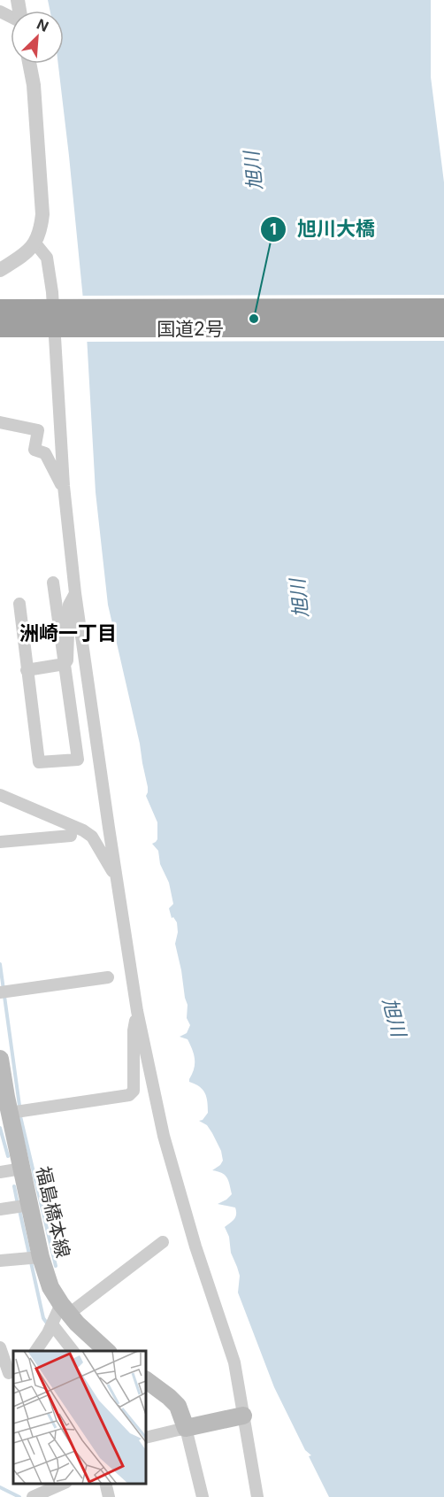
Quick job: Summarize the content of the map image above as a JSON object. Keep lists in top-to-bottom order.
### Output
{
  "streets": {
    "highway": ["国道2号"],
    "main road": ["福島橋本線"]
  },
  "districts": ["洲崎一丁目"],
  "water": ["旭川"],
  "places": ["旭川大橋"],
  "north": "top right"
}
